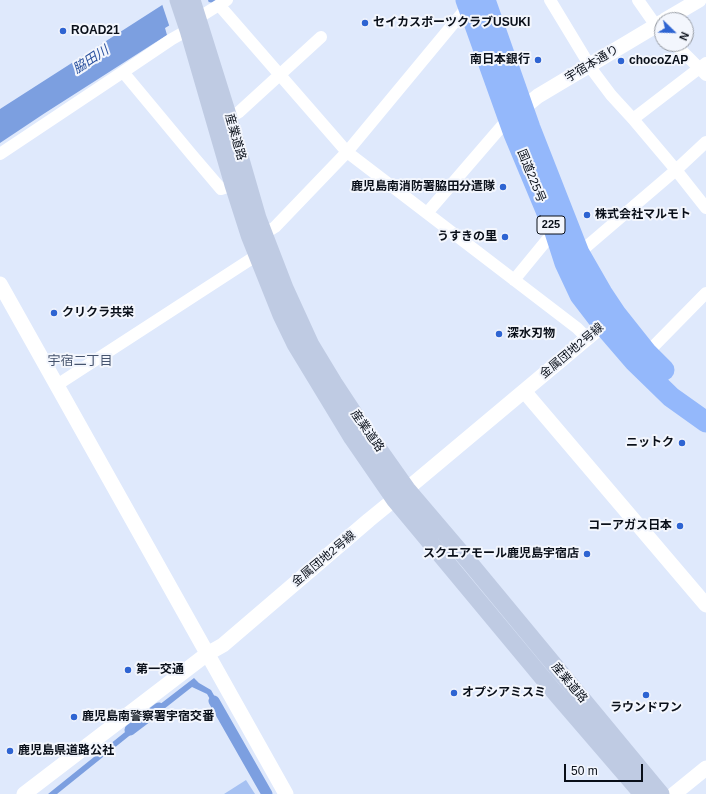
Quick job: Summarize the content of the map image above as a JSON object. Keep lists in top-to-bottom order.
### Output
{
  "streets": {
    "highway": ["国道225号", "225"],
    "main road": ["産業道路"],
    "street": ["宇宿本通り", "金属団地2号線"]
  },
  "crossings": [
    ["宇宿本通り", "国道225号"],
    ["産業道路", "金属団地2号線"],
    ["国道225号", "金属団地2号線"]
  ],
  "districts": ["宇宿二丁目"],
  "water": ["脇田川"],
  "places": [
    "セイカスポーツクラブUSUKI",
    "ROAD21",
    "南日本銀行",
    "chocoZAP",
    "鹿児島南消防署脇田分遣隊",
    "株式会社マルモト",
    "うすきの里",
    "クリクラ共栄",
    "深水刃物",
    "ニットク",
    "コーアガス日本",
    "スクエアモール鹿児島宇宿店",
    "第一交通",
    "オプシアミスミ",
    "ラウンドワン",
    "鹿児島南警察署宇宿交番",
    "鹿児島県道路公社"
  ],
  "scale_bar": "50 m",
  "north": "bottom right"
}
